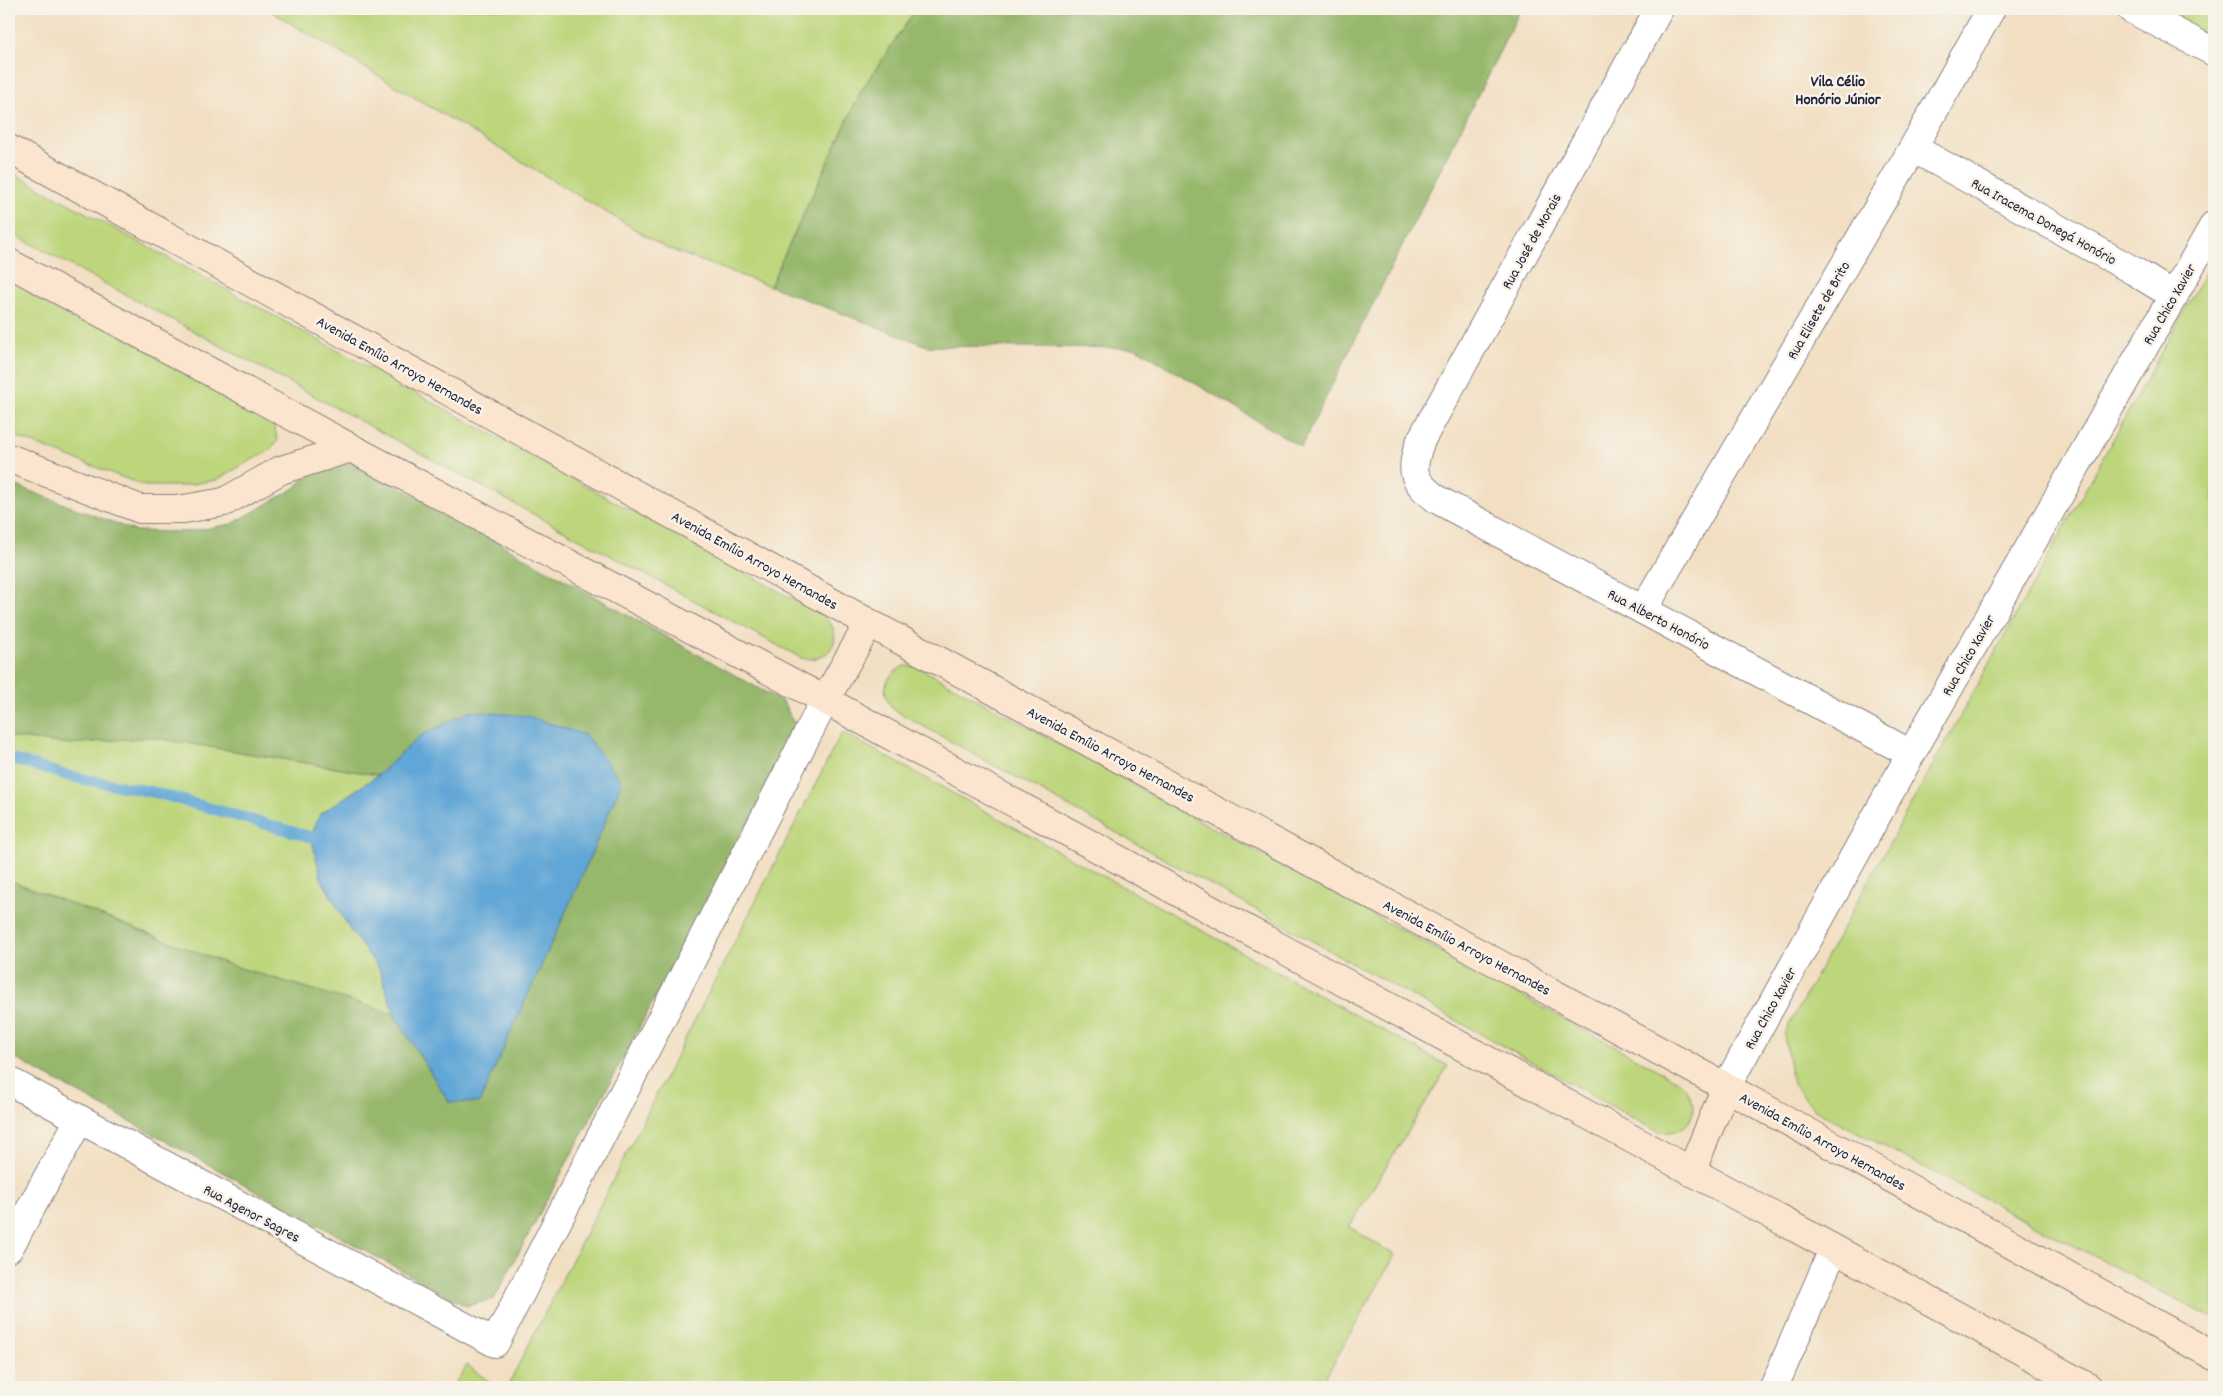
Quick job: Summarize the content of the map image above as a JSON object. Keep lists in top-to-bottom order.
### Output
{
  "streets": {
    "main road": ["Avenida Emílio Arroyo Hernandes"],
    "street": [
      "Rua Iracema Donegá Honório",
      "Rua José de Morais",
      "Rua Chico Xavier",
      "Rua Elisete de Brito",
      "Rua Alberto Honório",
      "Rua Agenor Sagres"
    ]
  },
  "crossings": [
    ["Rua Iracema Donegá Honório", "Rua Chico Xavier"],
    ["Rua Iracema Donegá Honório", "Rua Elisete de Brito"],
    ["Rua José de Morais", "Rua Alberto Honório"],
    ["Rua Chico Xavier", "Avenida Emílio Arroyo Hernandes"],
    ["Rua Chico Xavier", "Rua Alberto Honório"],
    ["Rua Elisete de Brito", "Rua Alberto Honório"]
  ],
  "districts": ["Vila Célio Honório Júnior"]
}
